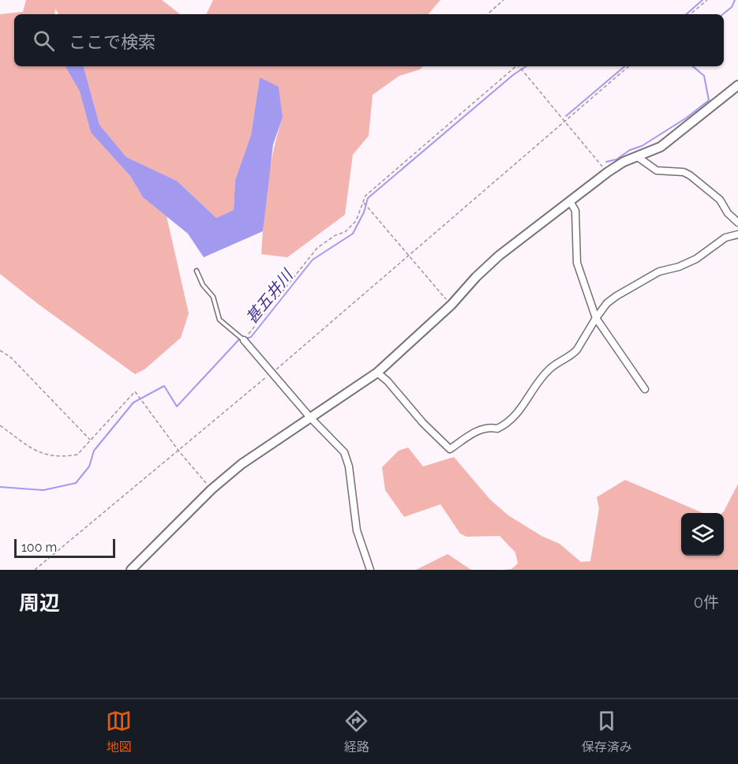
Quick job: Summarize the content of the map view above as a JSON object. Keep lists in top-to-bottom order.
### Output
{
  "water": ["甚五井川"],
  "scale_bar": "100 m",
  "page": {
    "search": "ここで検索",
    "scale": "100 m",
    "heading": ["周辺", "0件"],
    "nav": ["地図", "経路", "保存済み"]
  }
}
